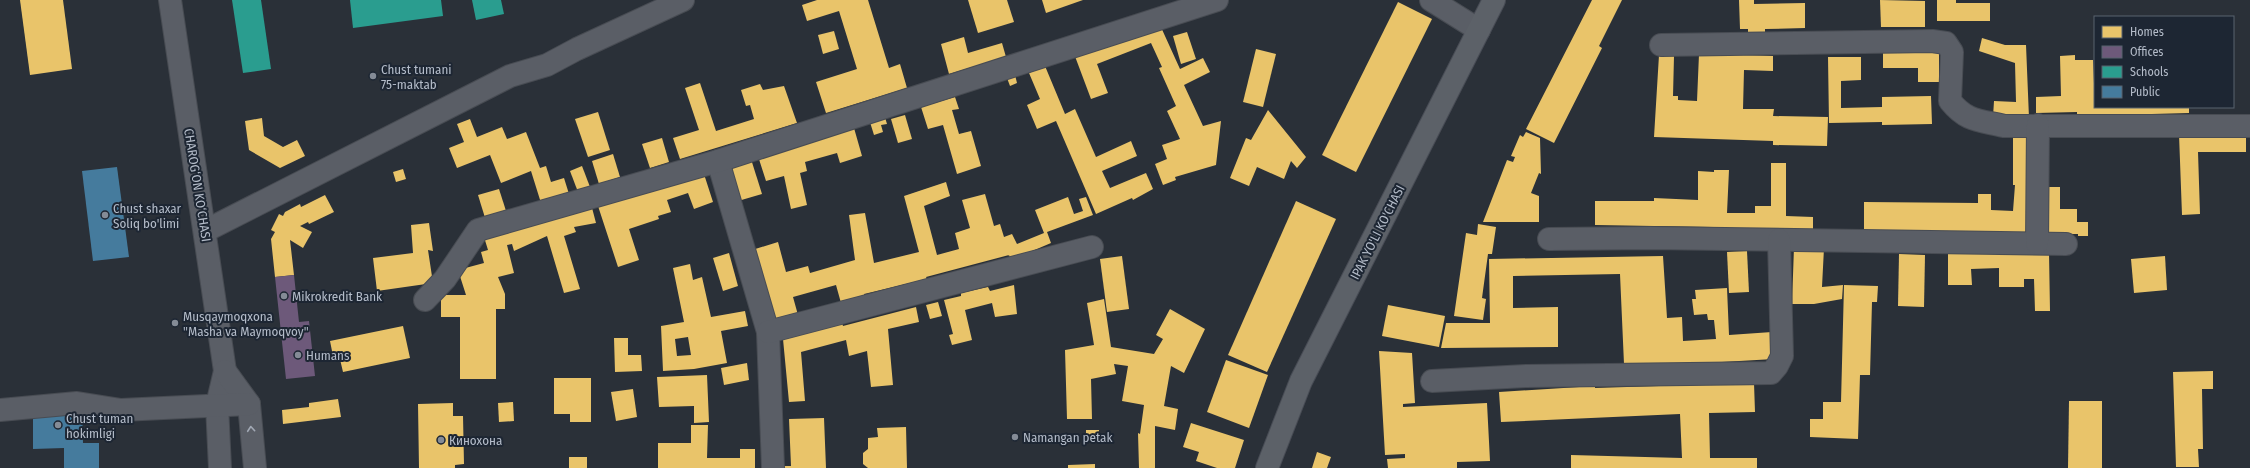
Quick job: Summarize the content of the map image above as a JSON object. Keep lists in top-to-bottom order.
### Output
{
  "streets": {
    "main road": ["IPAK YO'LI KO'CHASI"],
    "street": ["CHAROG‘ON KO‘CHASI"]
  },
  "places": [
    "Chust tumani 75-maktab",
    "Chust shaxar Soliq bo'limi",
    "Mikrokredit Bank",
    "Musqaymoqxona \"Masha va Maymoqvoy\"",
    "Humans",
    "Chust tuman hokimligi",
    "Namangan petak",
    "Кинохона"
  ],
  "legend": [
    "Homes",
    "Offices",
    "Schools",
    "Public"
  ]
}
